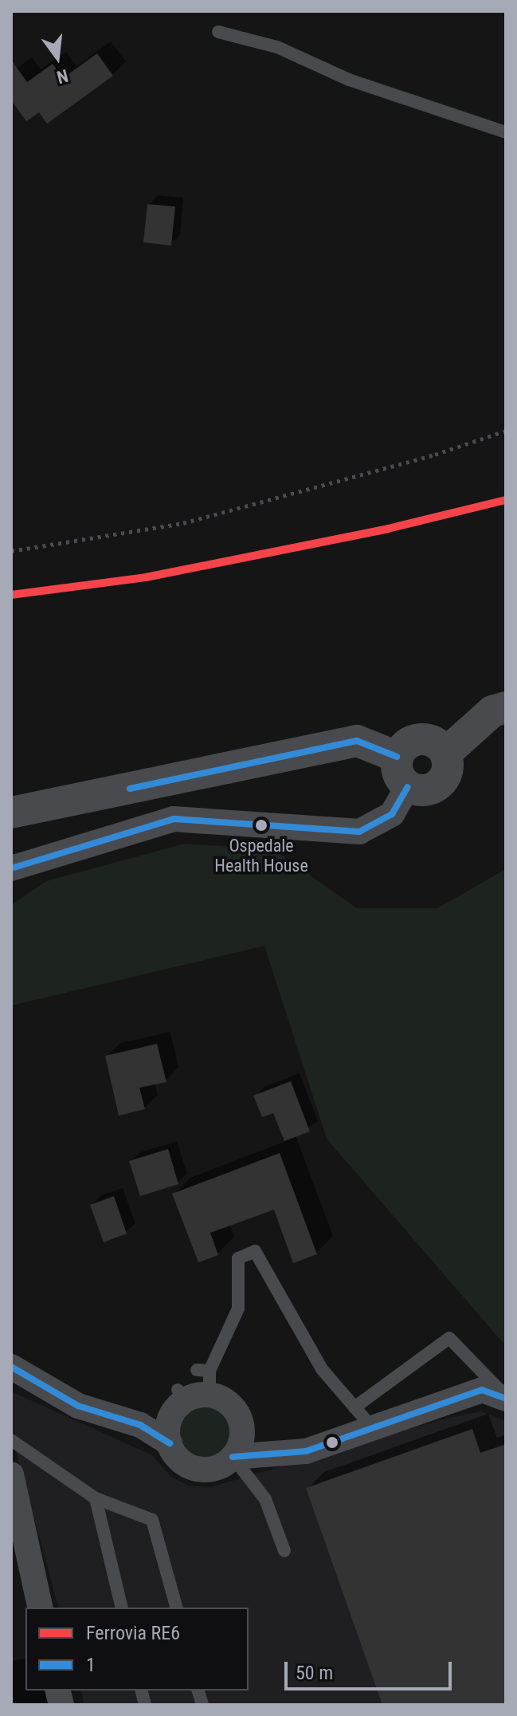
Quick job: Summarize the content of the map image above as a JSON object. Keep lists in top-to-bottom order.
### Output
{
  "places": ["Ospedale Health House"],
  "lines": ["rail line RE6", "transit line 1"],
  "legend": ["Ferrovia RE6", "1"],
  "scale_bar": "50 m",
  "north": "bottom"
}
